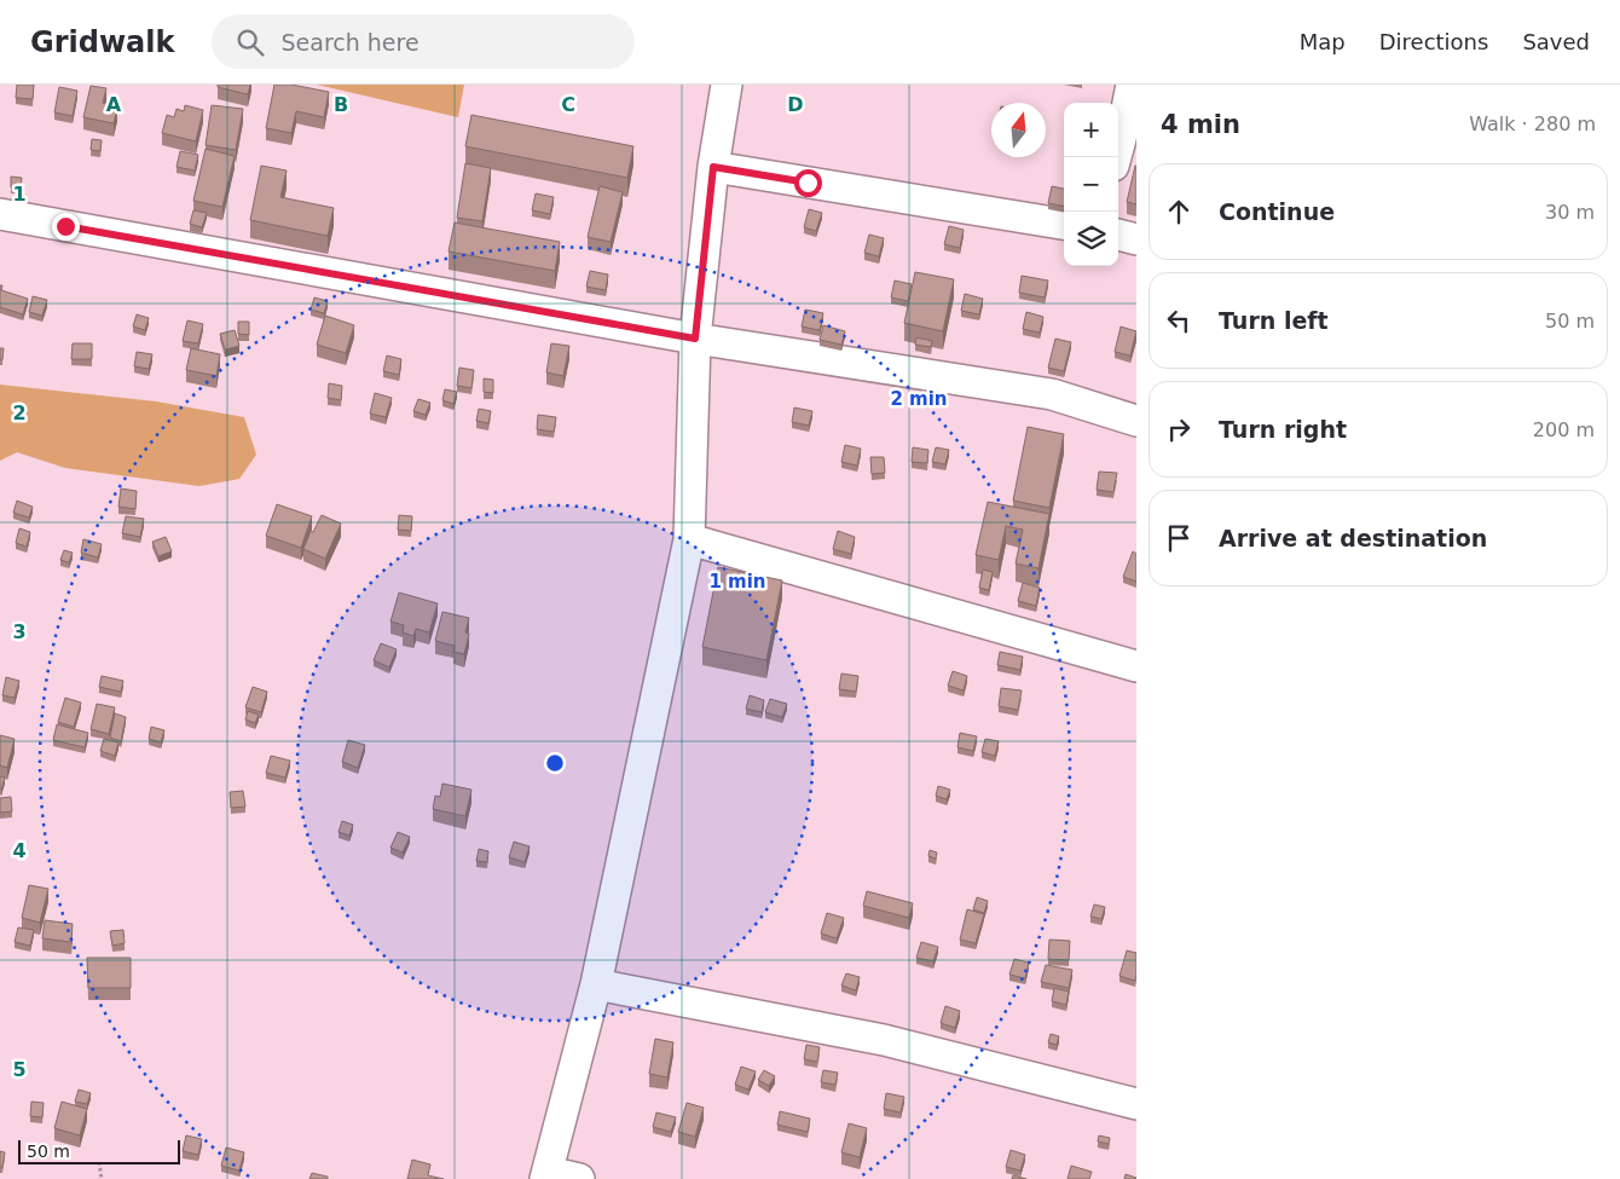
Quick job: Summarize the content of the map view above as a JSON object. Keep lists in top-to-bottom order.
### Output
{
  "scale_bar": "50 m",
  "north": "top",
  "page": {
    "header": "Gridwalk",
    "search": "Search here",
    "nav": ["Map", "Directions", "Saved"],
    "heading": ["4 min", "Walk · 280 m"],
    "map_buttons": ["+", "−"],
    "list": [
      ["Continue", "30 m"],
      ["Turn left", "50 m"],
      ["Turn right", "200 m"],
      "Arrive at destination"
    ],
    "scale": "50 m"
  },
  "grid": {
    "columns": [
      "A",
      "B",
      "C",
      "D"
    ],
    "rows": [
      "1",
      "2",
      "3",
      "4",
      "5"
    ]
  },
  "rings": ["2 min", "1 min"]
}
